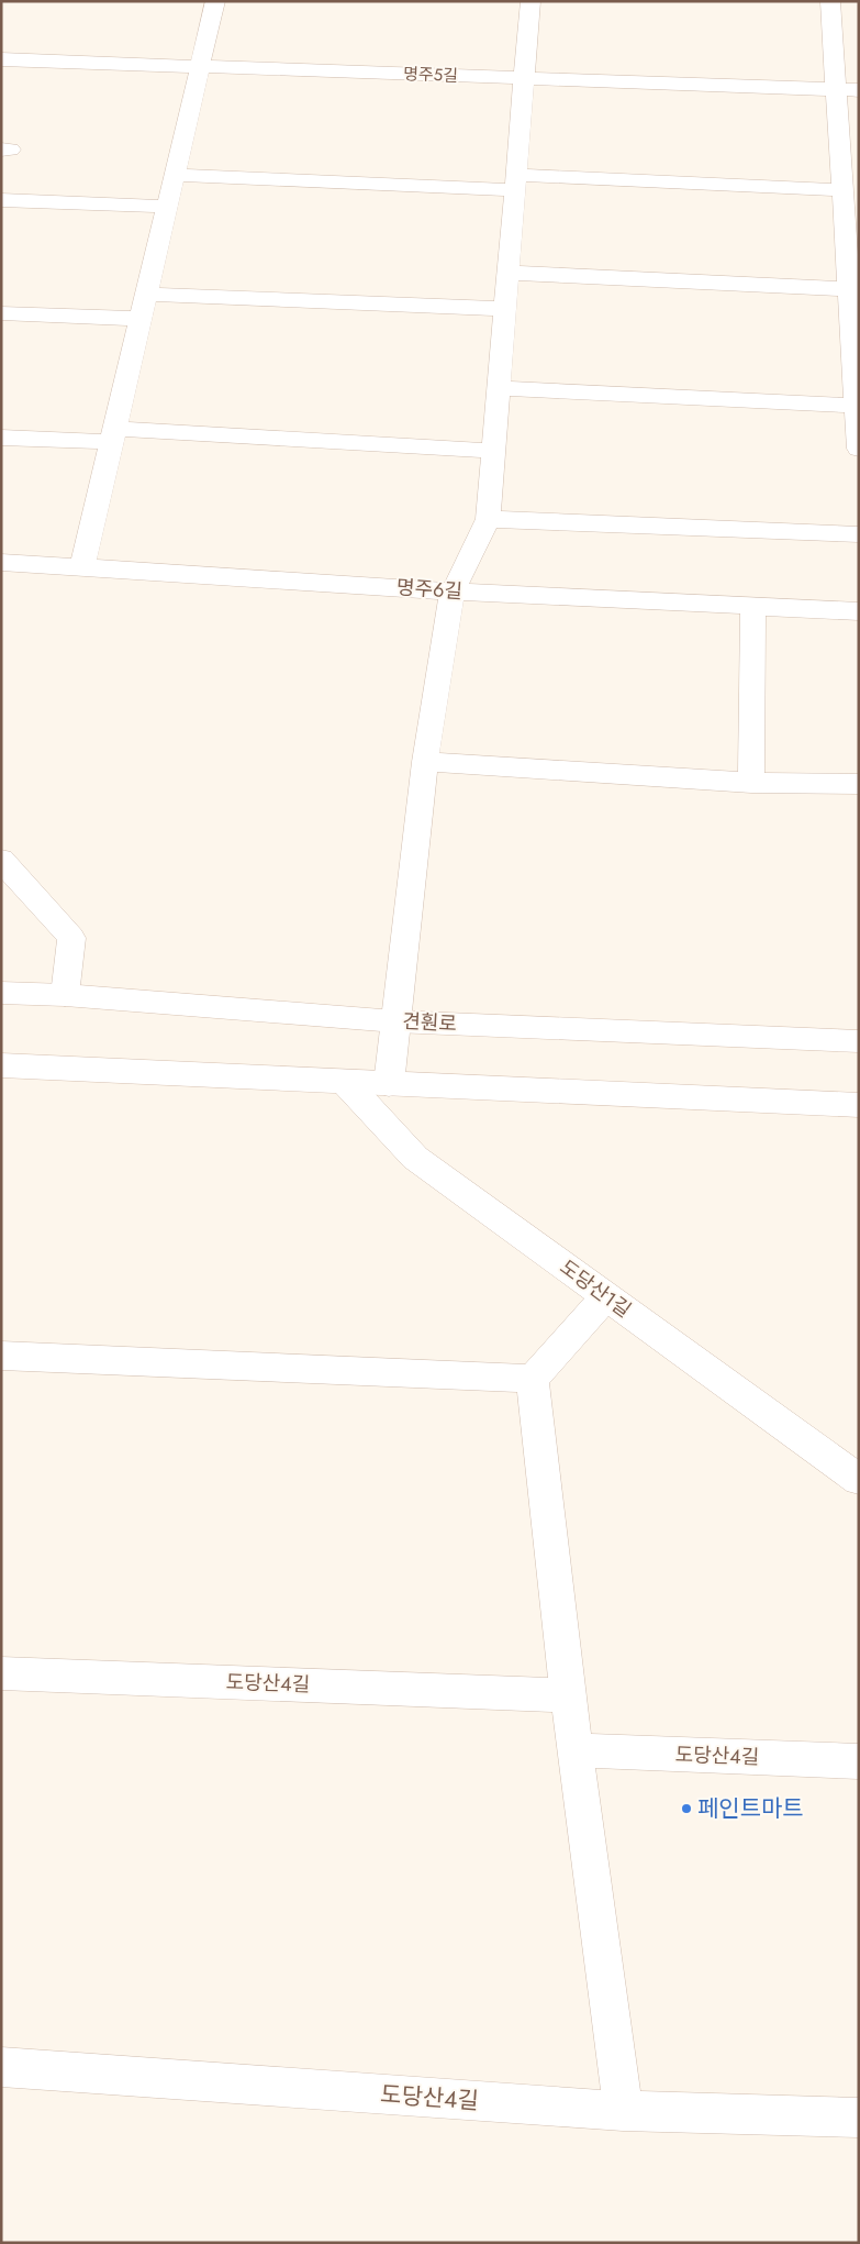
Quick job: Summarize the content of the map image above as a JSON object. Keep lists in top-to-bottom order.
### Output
{
  "streets": {
    "street": [
      "명주5길",
      "명주6길",
      "견훤로",
      "도당산1길",
      "도당산4길"
    ]
  },
  "places": ["페인트마트"]
}
